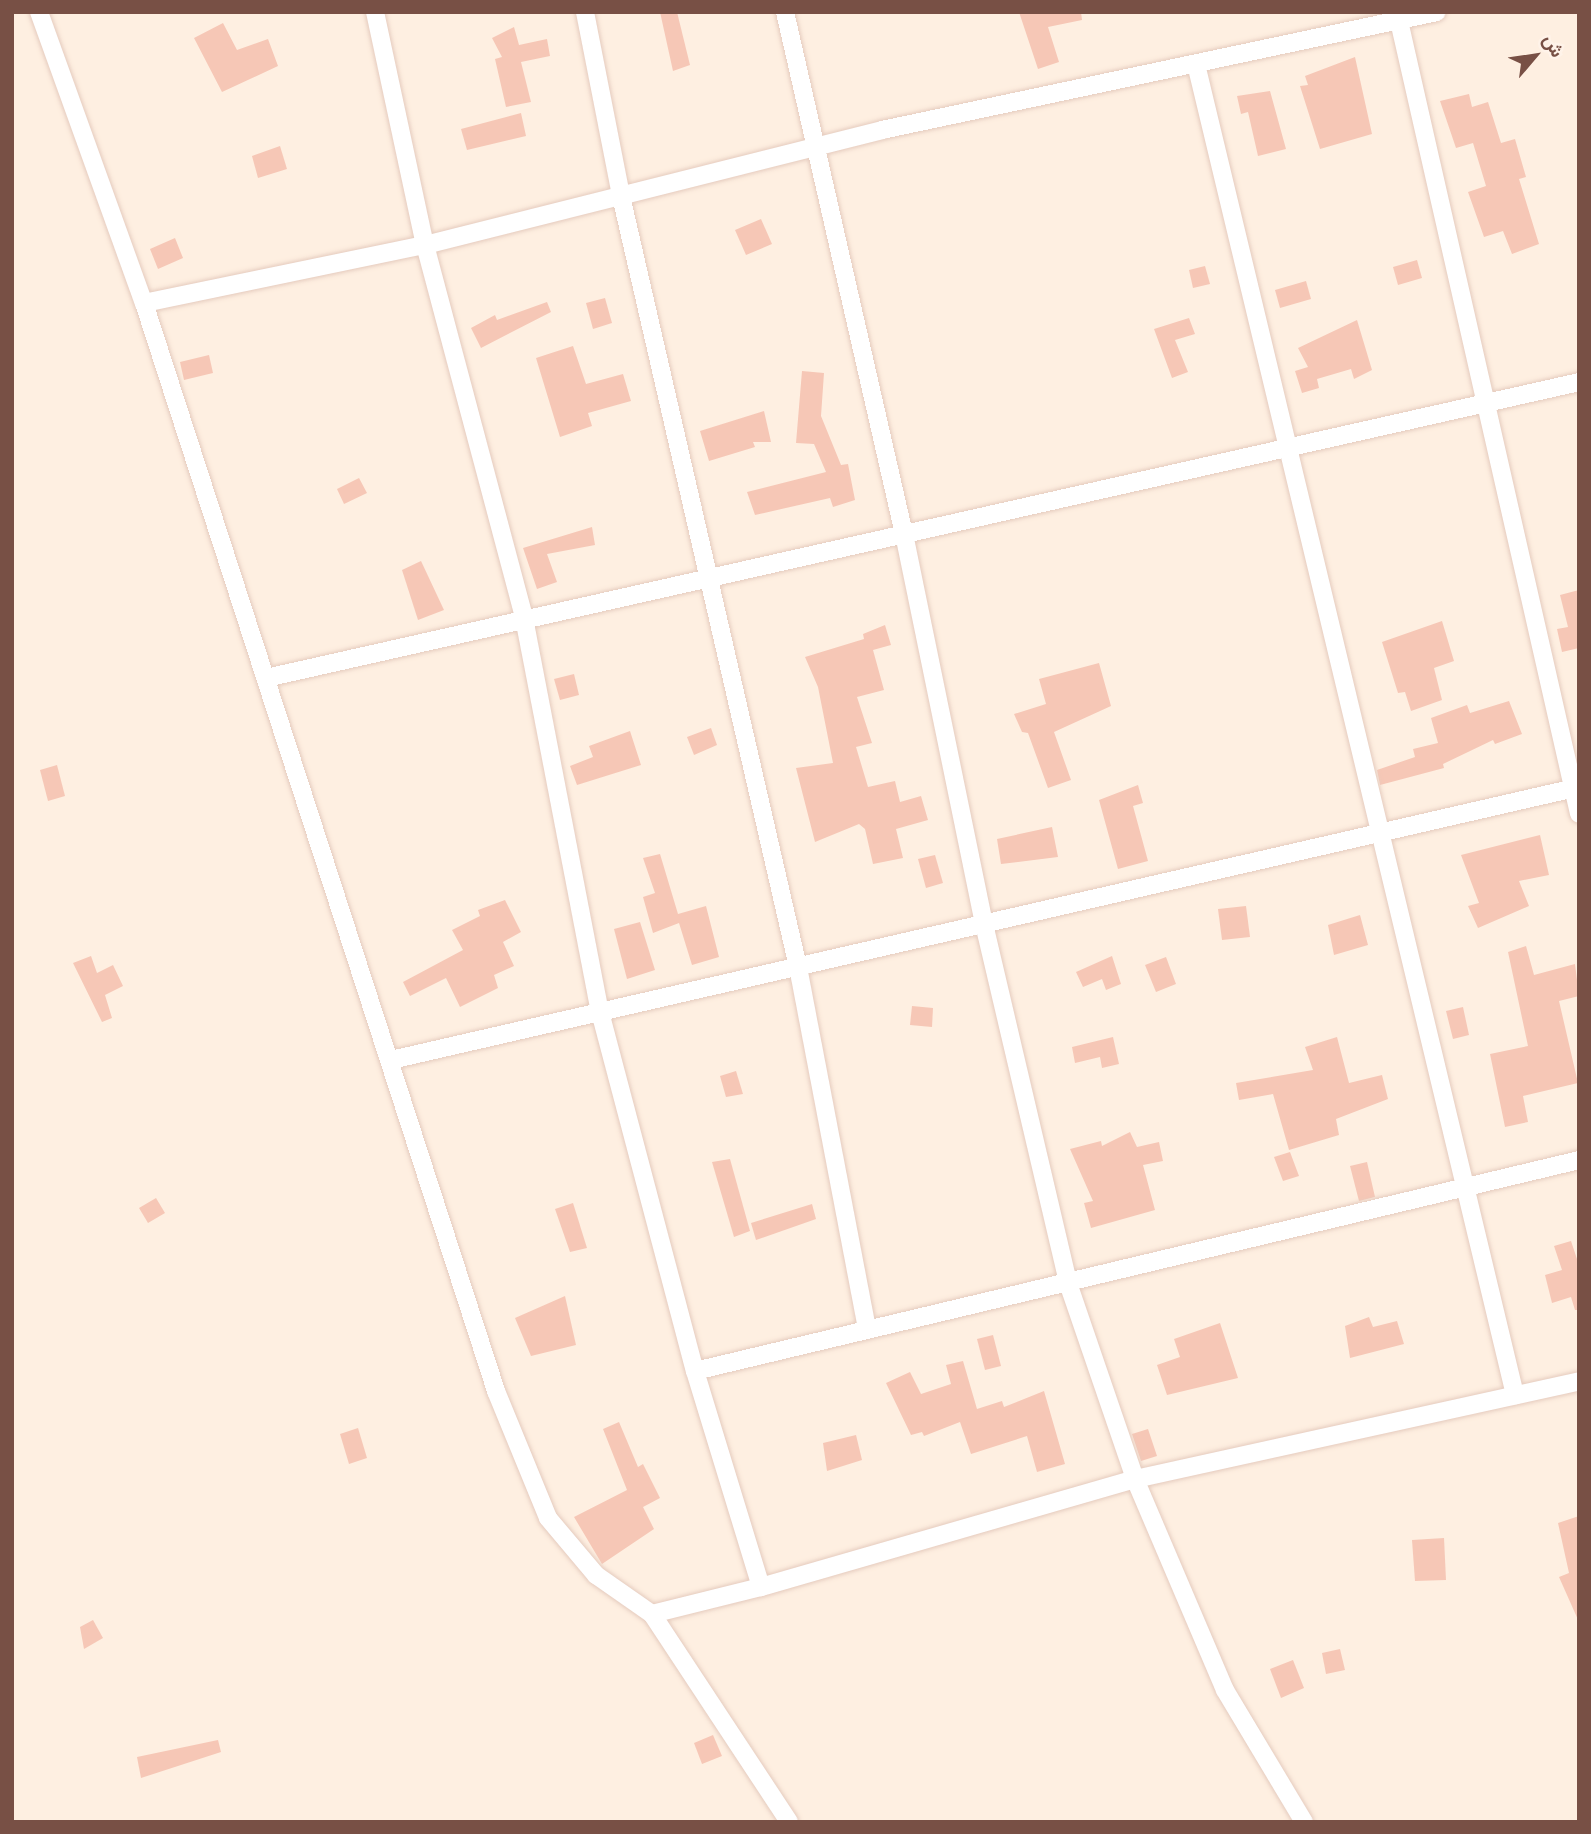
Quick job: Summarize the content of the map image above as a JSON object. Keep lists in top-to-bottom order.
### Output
{
  "north": "top right"
}
